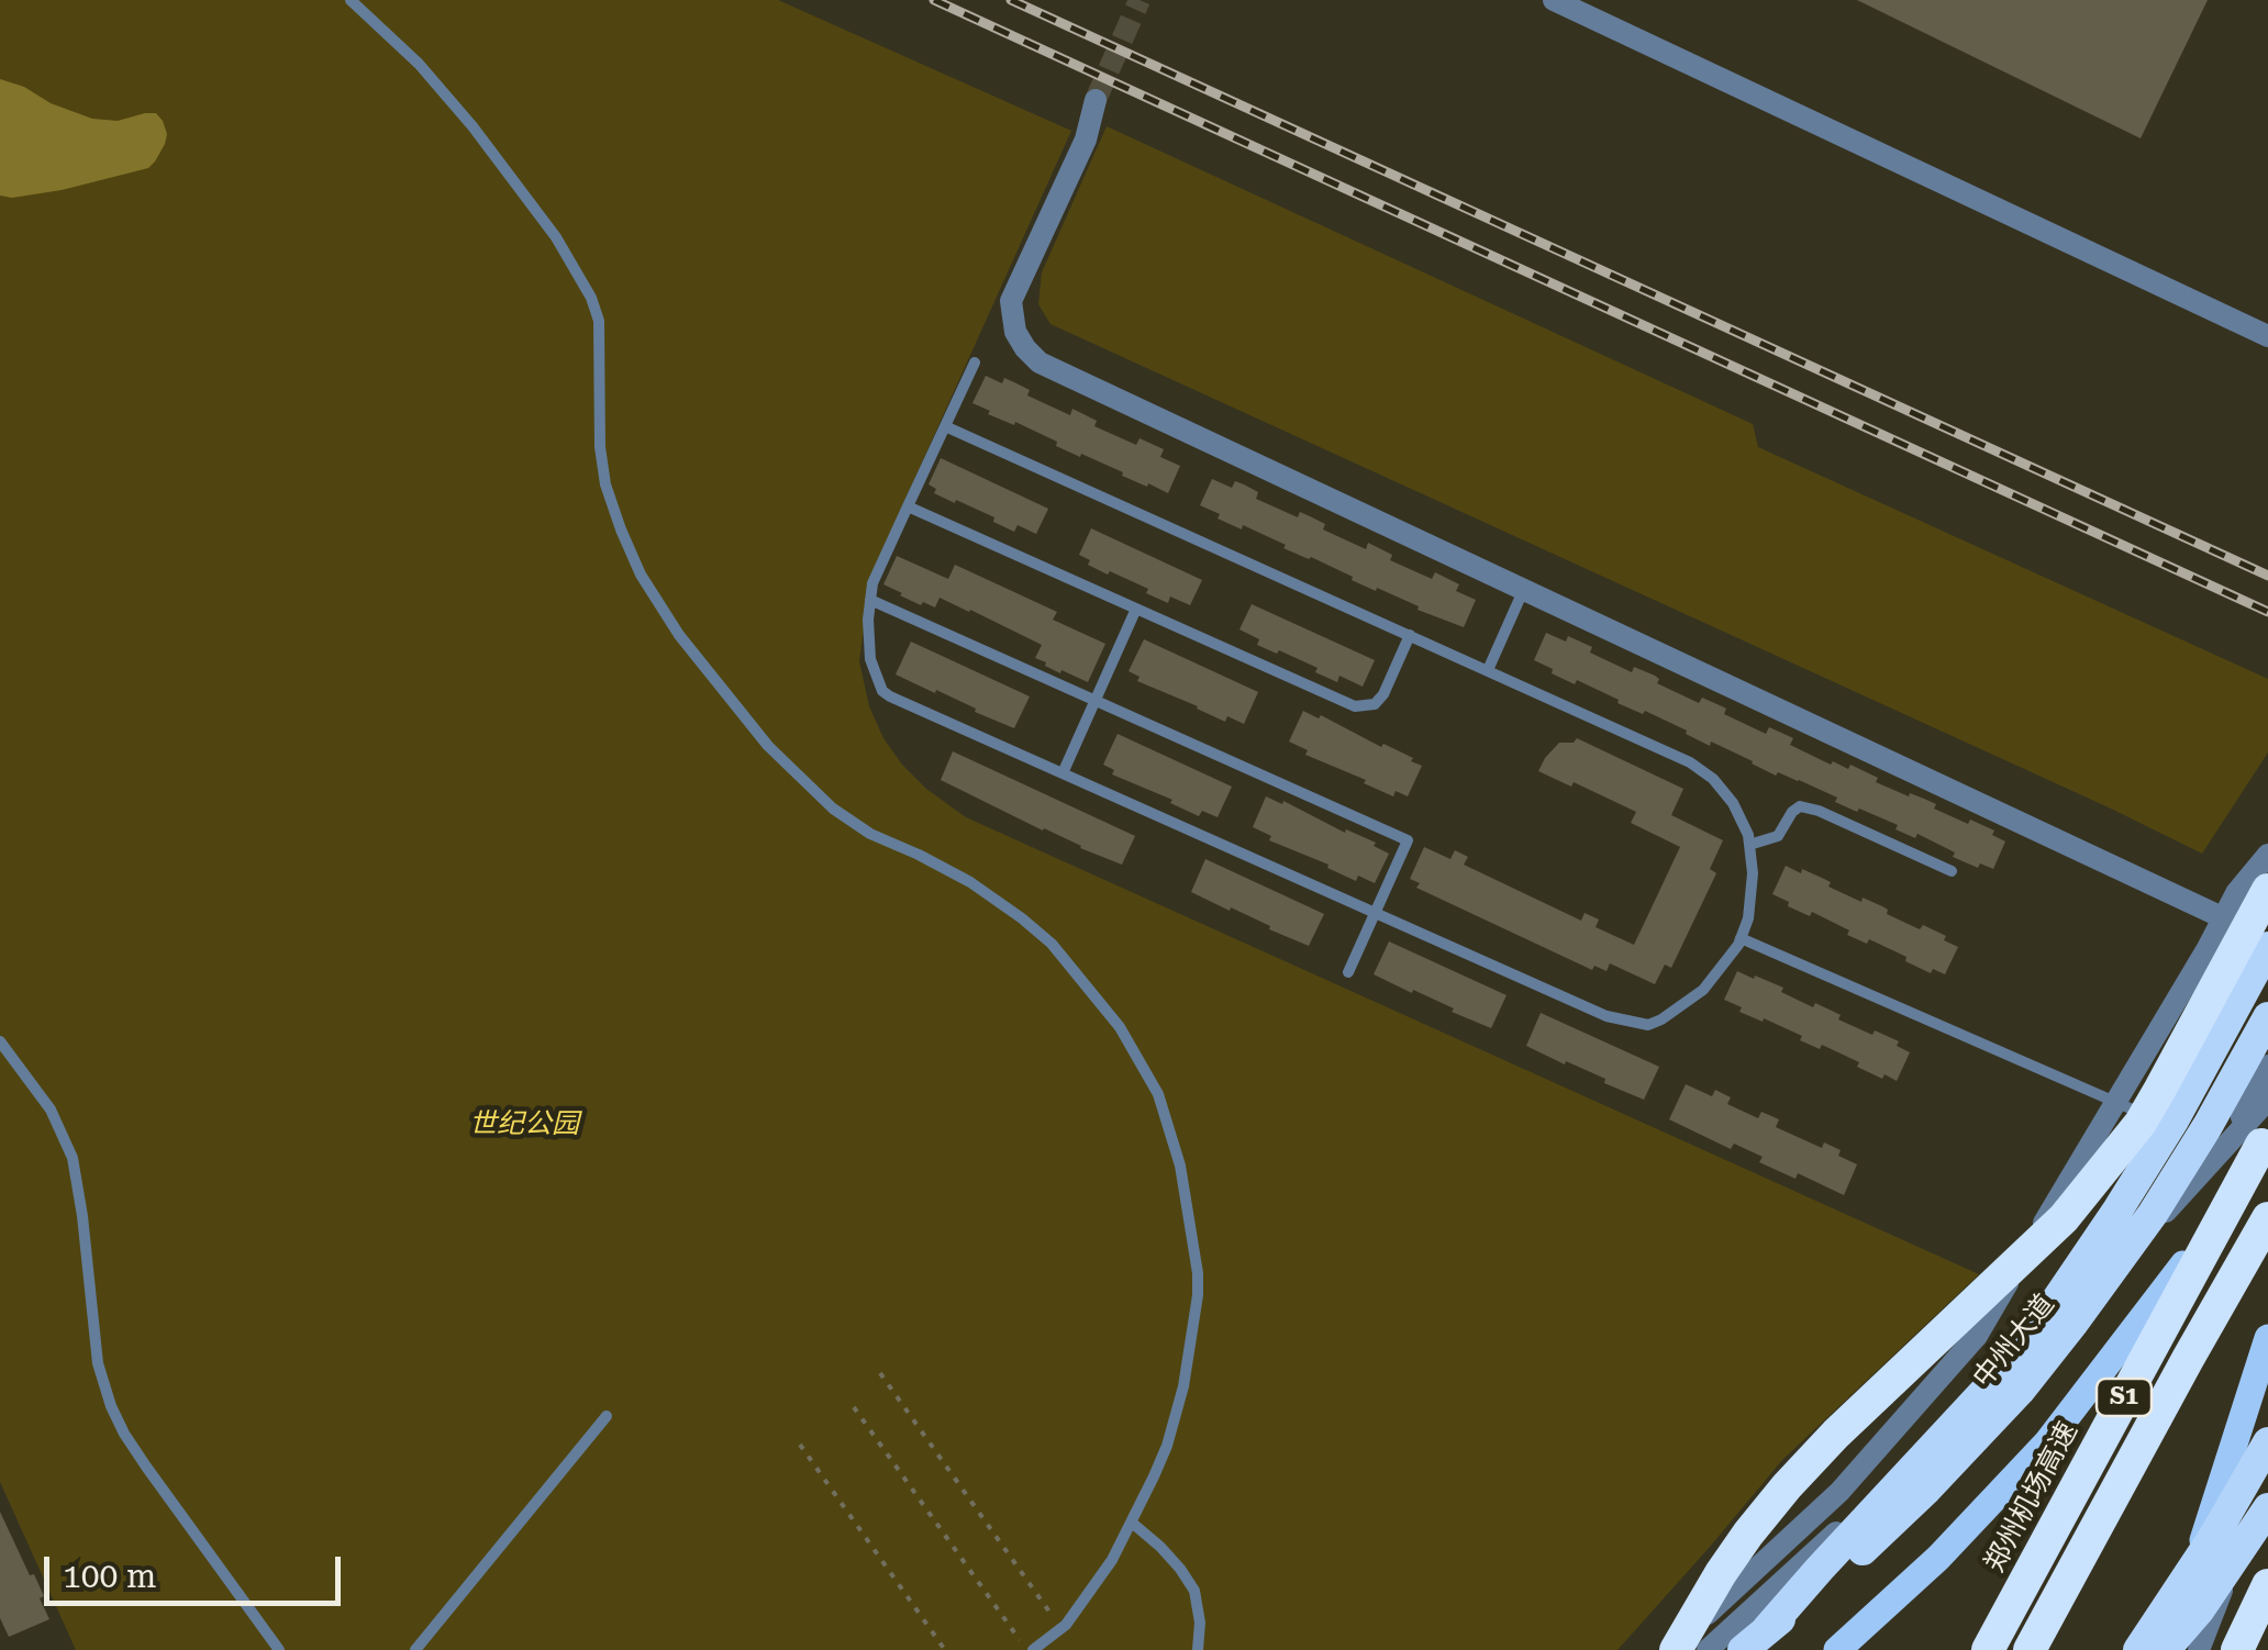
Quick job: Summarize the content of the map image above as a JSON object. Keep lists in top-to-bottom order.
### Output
{
  "streets": {
    "highway": ["中州大道", "S1", "郑州机场高速"]
  },
  "parks": ["世纪公园"],
  "scale_bar": "100 m"
}
